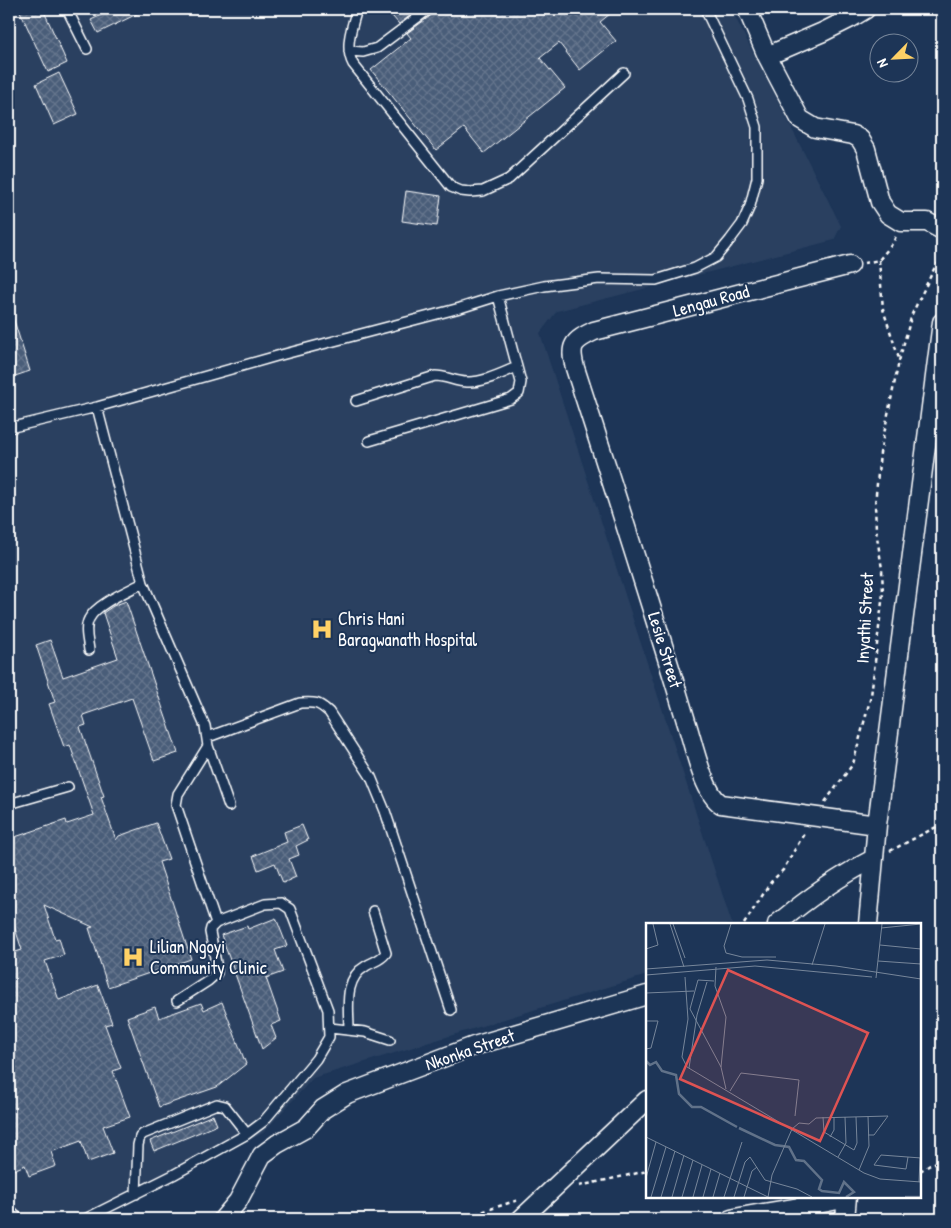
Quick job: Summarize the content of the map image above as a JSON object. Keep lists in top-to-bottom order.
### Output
{
  "streets": {
    "street": ["Lengau Road", "Lesie Street", "Nkonka Street"],
    "path": ["Inyathi Street"]
  },
  "crossings": [
    ["Lengau Road", "Lesie Street"],
    ["Inyathi Street", "Lesie Street"]
  ],
  "places": {
    "hospital": ["Chris Hani Baragwanath Hospital", "Lilian Ngoyi Community Clinic"]
  },
  "north": "bottom left"
}
